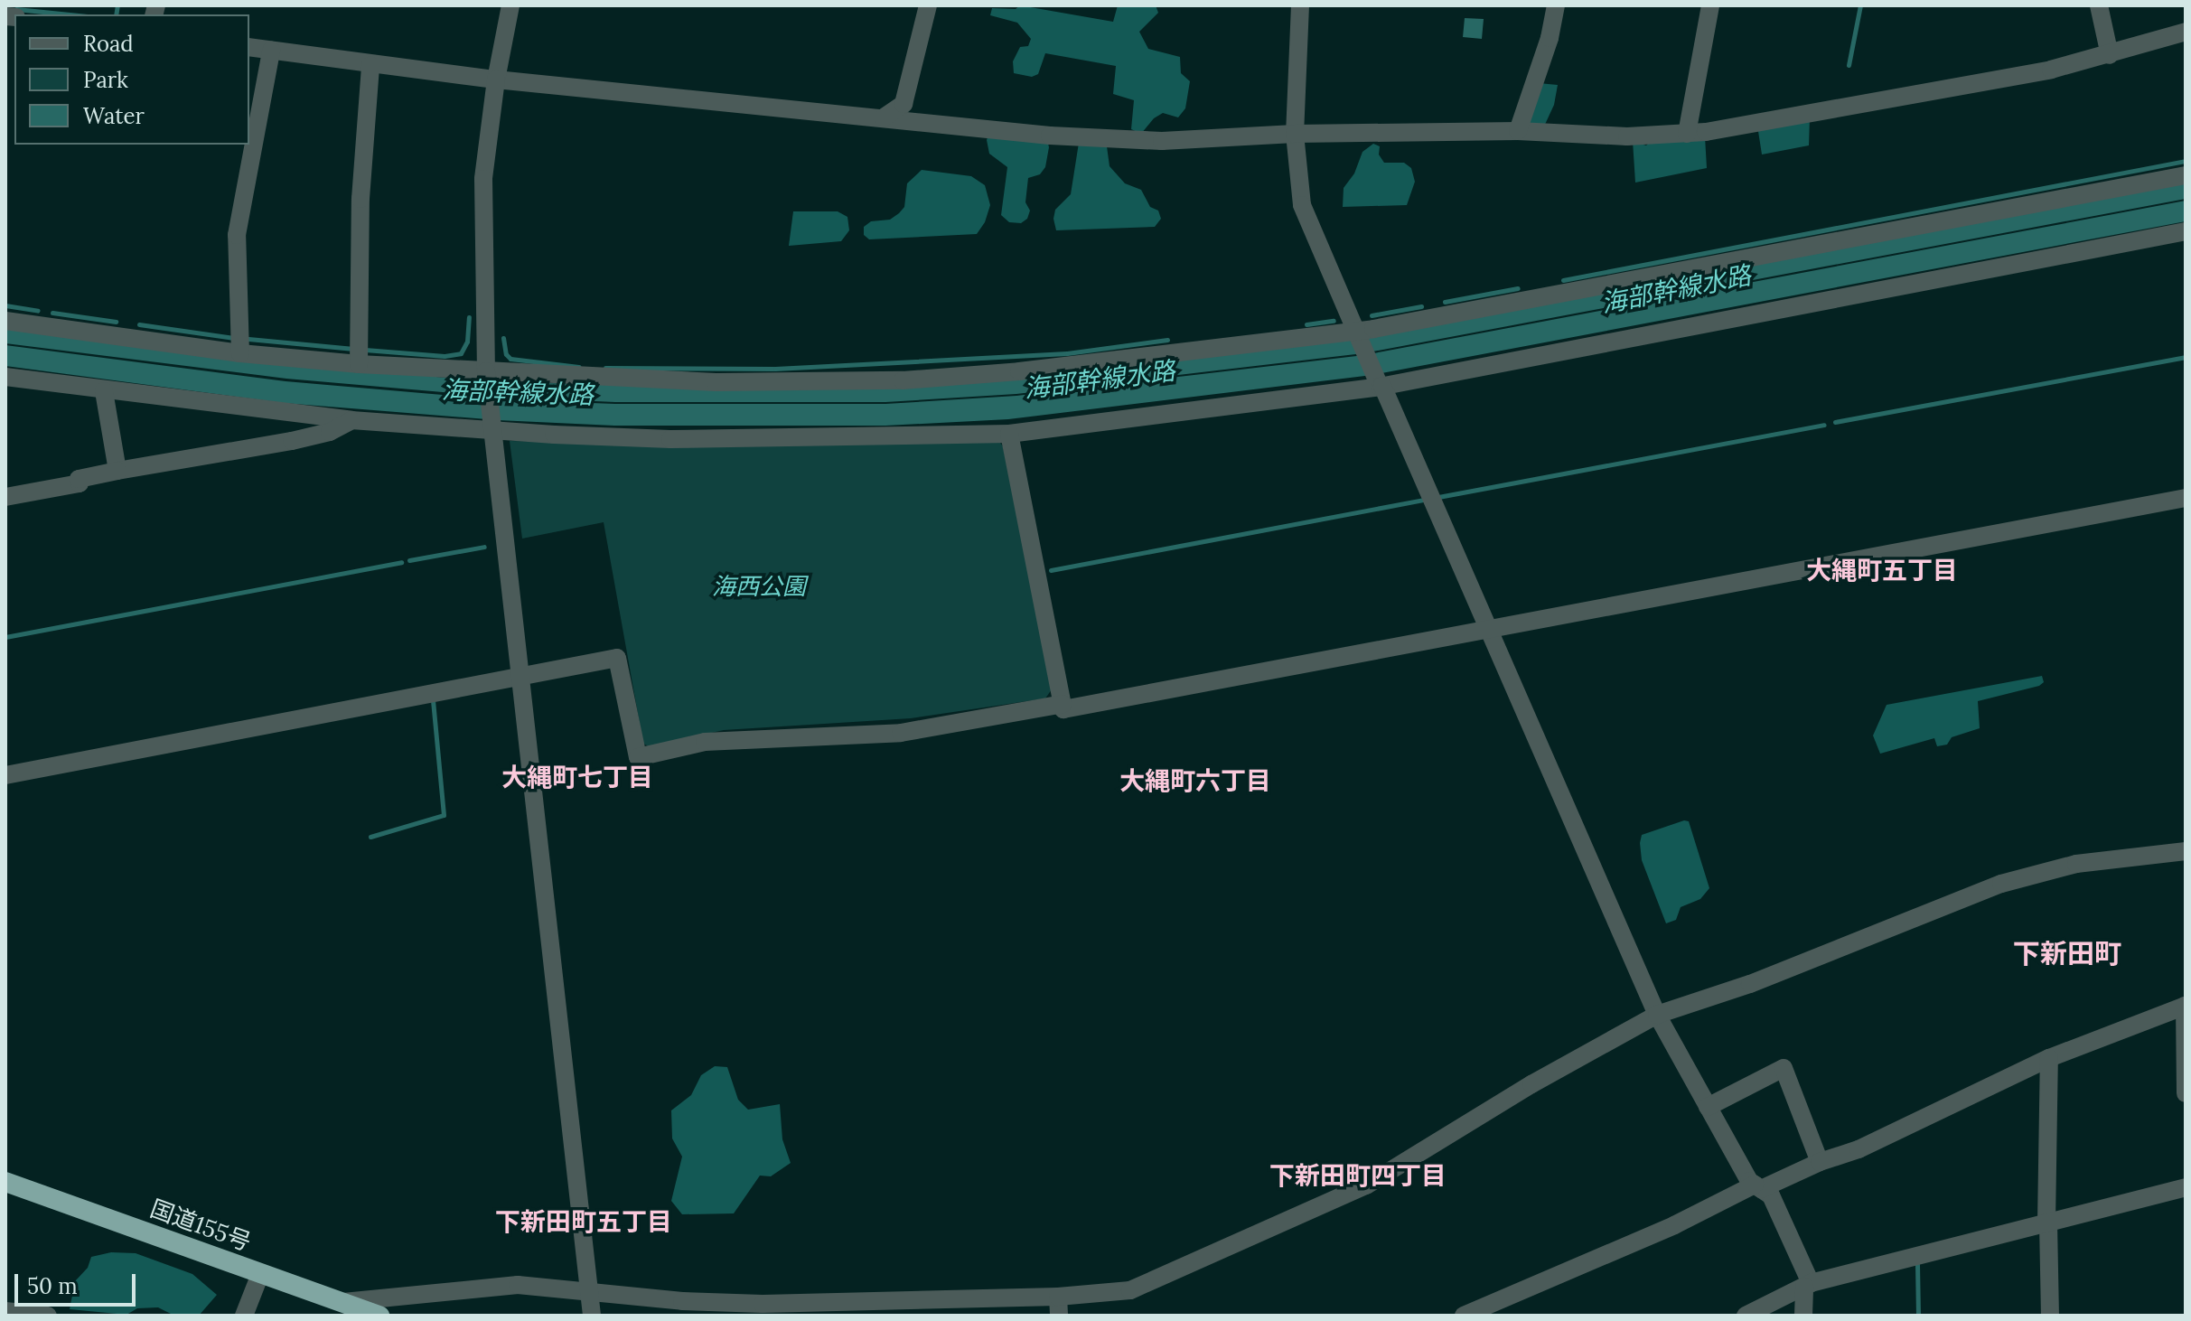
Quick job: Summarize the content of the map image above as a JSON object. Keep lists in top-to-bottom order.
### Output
{
  "streets": {
    "highway": ["国道155号"]
  },
  "districts": [
    "大縄町五丁目",
    "大縄町七丁目",
    "大縄町六丁目",
    "下新田町",
    "下新田町四丁目",
    "下新田町五丁目"
  ],
  "water": ["海部幹線水路"],
  "parks": ["海西公園"],
  "legend": ["Road", "Park", "Water"],
  "scale_bar": "50 m"
}
